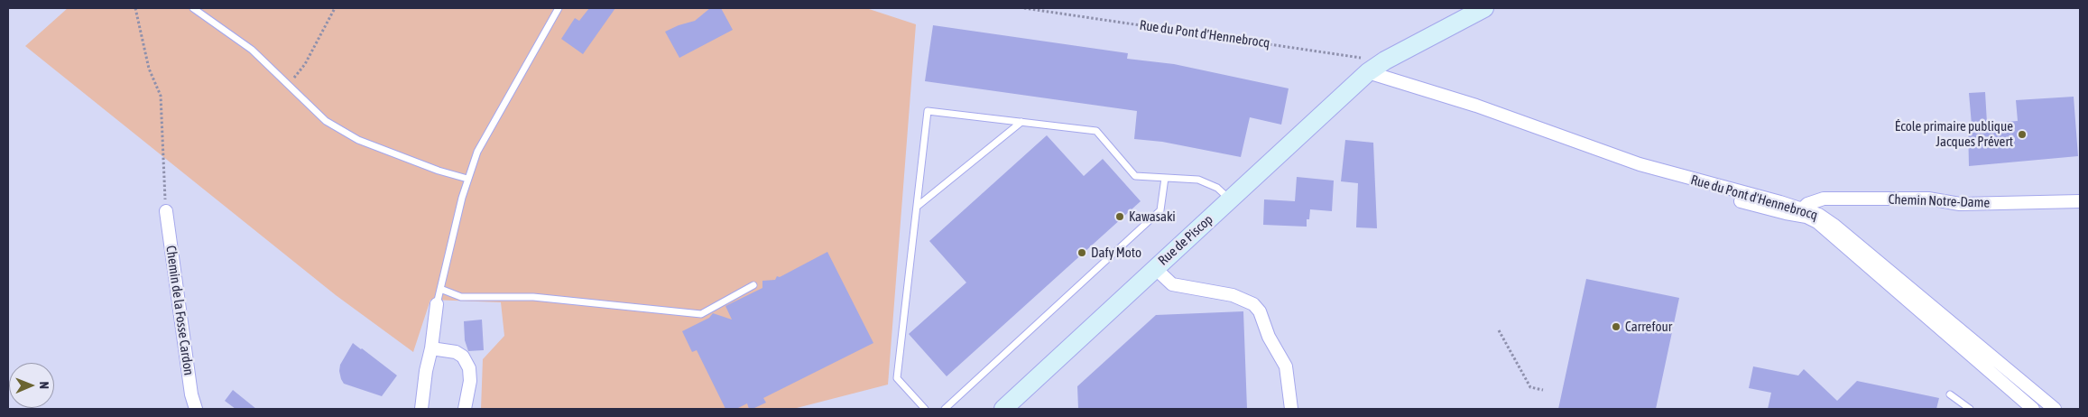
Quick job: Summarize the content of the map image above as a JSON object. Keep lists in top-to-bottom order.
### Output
{
  "streets": {
    "street": [
      "Rue du Pont d'Hennebrocq",
      "Chemin Notre-Dame",
      "Rue de Piscop",
      "Chemin de la Fosse Cardon"
    ]
  },
  "crossings": [
    ["Rue du Pont d'Hennebrocq", "Chemin Notre-Dame"],
    ["Rue du Pont d'Hennebrocq", "Rue de Piscop"]
  ],
  "places": [
    "École primaire publique Jacques Prévert",
    "Kawasaki",
    "Dafy Moto",
    "Carrefour"
  ],
  "north": "right"
}
